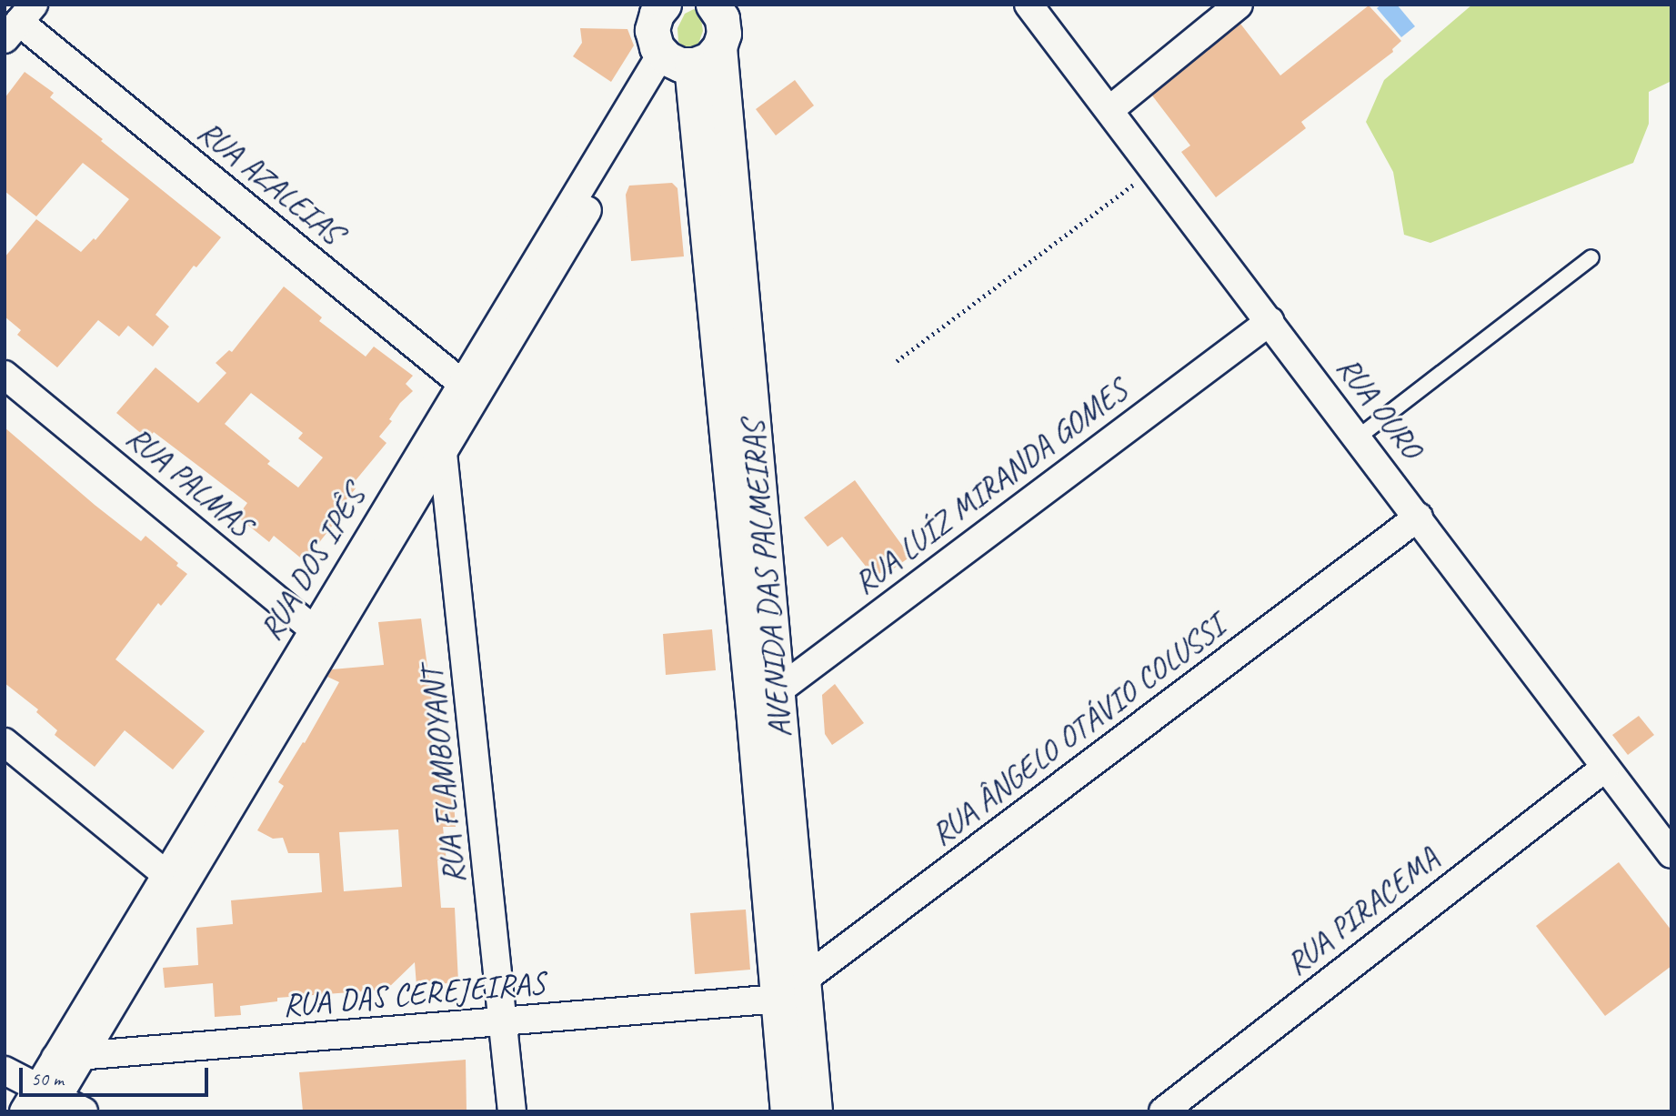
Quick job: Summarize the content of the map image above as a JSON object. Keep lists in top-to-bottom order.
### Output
{
  "streets": {
    "street": [
      "RUA AZALEIAS",
      "RUA OURO",
      "RUA PALMAS",
      "RUA LUÍZ MIRANDA GOMES",
      "RUA DOS IPÊS",
      "AVENIDA DAS PALMEIRAS",
      "RUA ÂNGELO OTÁVIO COLUSSI",
      "RUA FLAMBOYANT",
      "RUA PIRACEMA",
      "RUA DAS CEREJEIRAS"
    ]
  },
  "crossings": [
    ["RUA AZALEIAS", "RUA DOS IPÊS"],
    ["RUA OURO", "RUA LUÍZ MIRANDA GOMES"],
    ["RUA OURO", "RUA ÂNGELO OTÁVIO COLUSSI"],
    ["RUA OURO", "RUA PIRACEMA"],
    ["RUA PALMAS", "RUA DOS IPÊS"],
    ["RUA LUÍZ MIRANDA GOMES", "AVENIDA DAS PALMEIRAS"],
    ["RUA DOS IPÊS", "AVENIDA DAS PALMEIRAS"],
    ["RUA DOS IPÊS", "RUA FLAMBOYANT"],
    ["RUA DOS IPÊS", "RUA DAS CEREJEIRAS"],
    ["AVENIDA DAS PALMEIRAS", "RUA ÂNGELO OTÁVIO COLUSSI"],
    ["AVENIDA DAS PALMEIRAS", "RUA DAS CEREJEIRAS"],
    ["RUA ÂNGELO OTÁVIO COLUSSI", "RUA DAS CEREJEIRAS"],
    ["RUA FLAMBOYANT", "RUA DAS CEREJEIRAS"]
  ],
  "scale_bar": "50 m"
}
